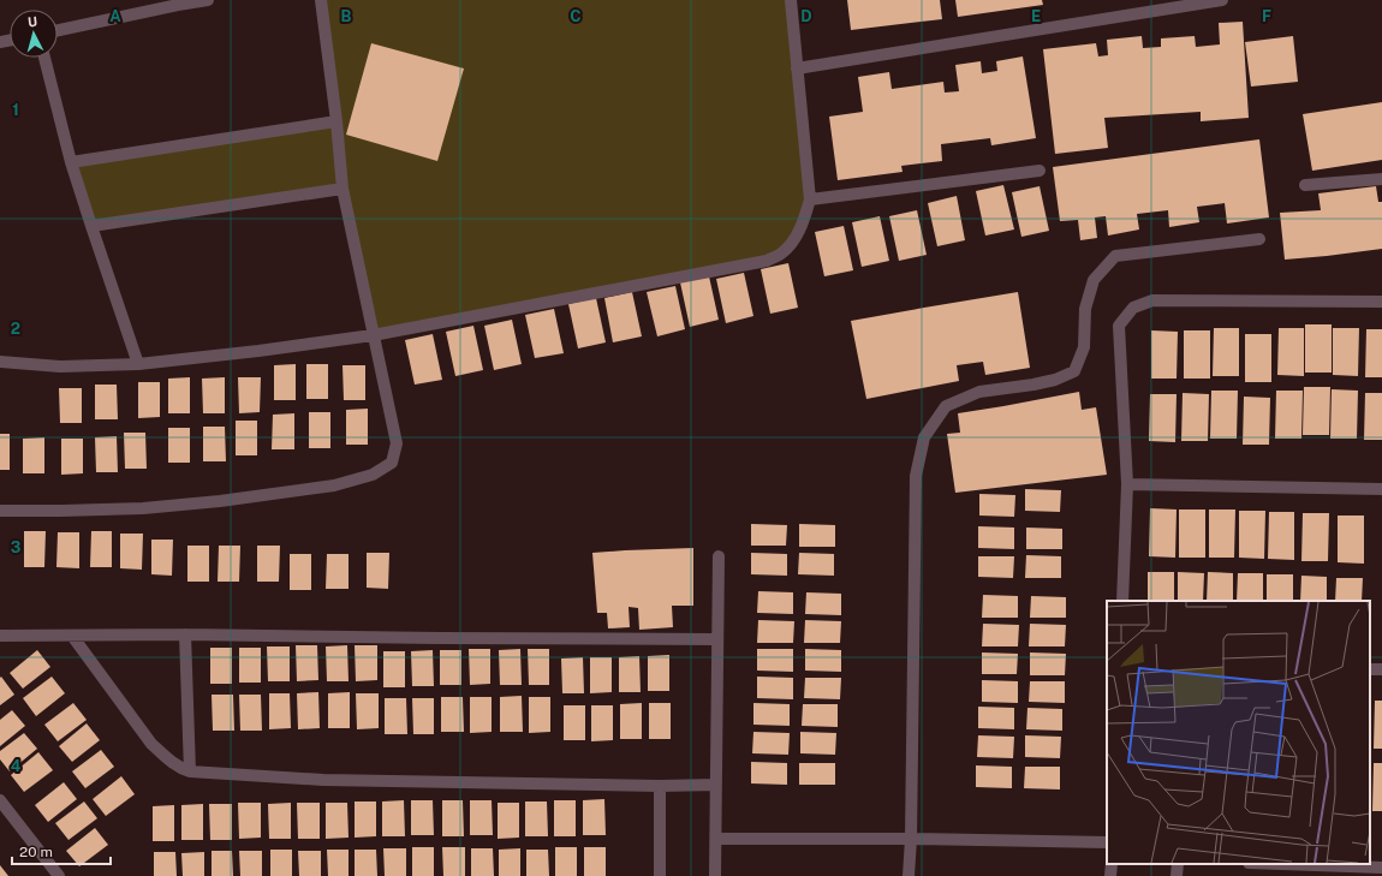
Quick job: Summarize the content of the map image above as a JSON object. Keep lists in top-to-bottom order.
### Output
{
  "scale_bar": "20 m",
  "north": "top",
  "grid": {
    "columns": [
      "A",
      "B",
      "C",
      "D",
      "E",
      "F"
    ],
    "rows": [
      "1",
      "2",
      "3",
      "4"
    ]
  }
}
